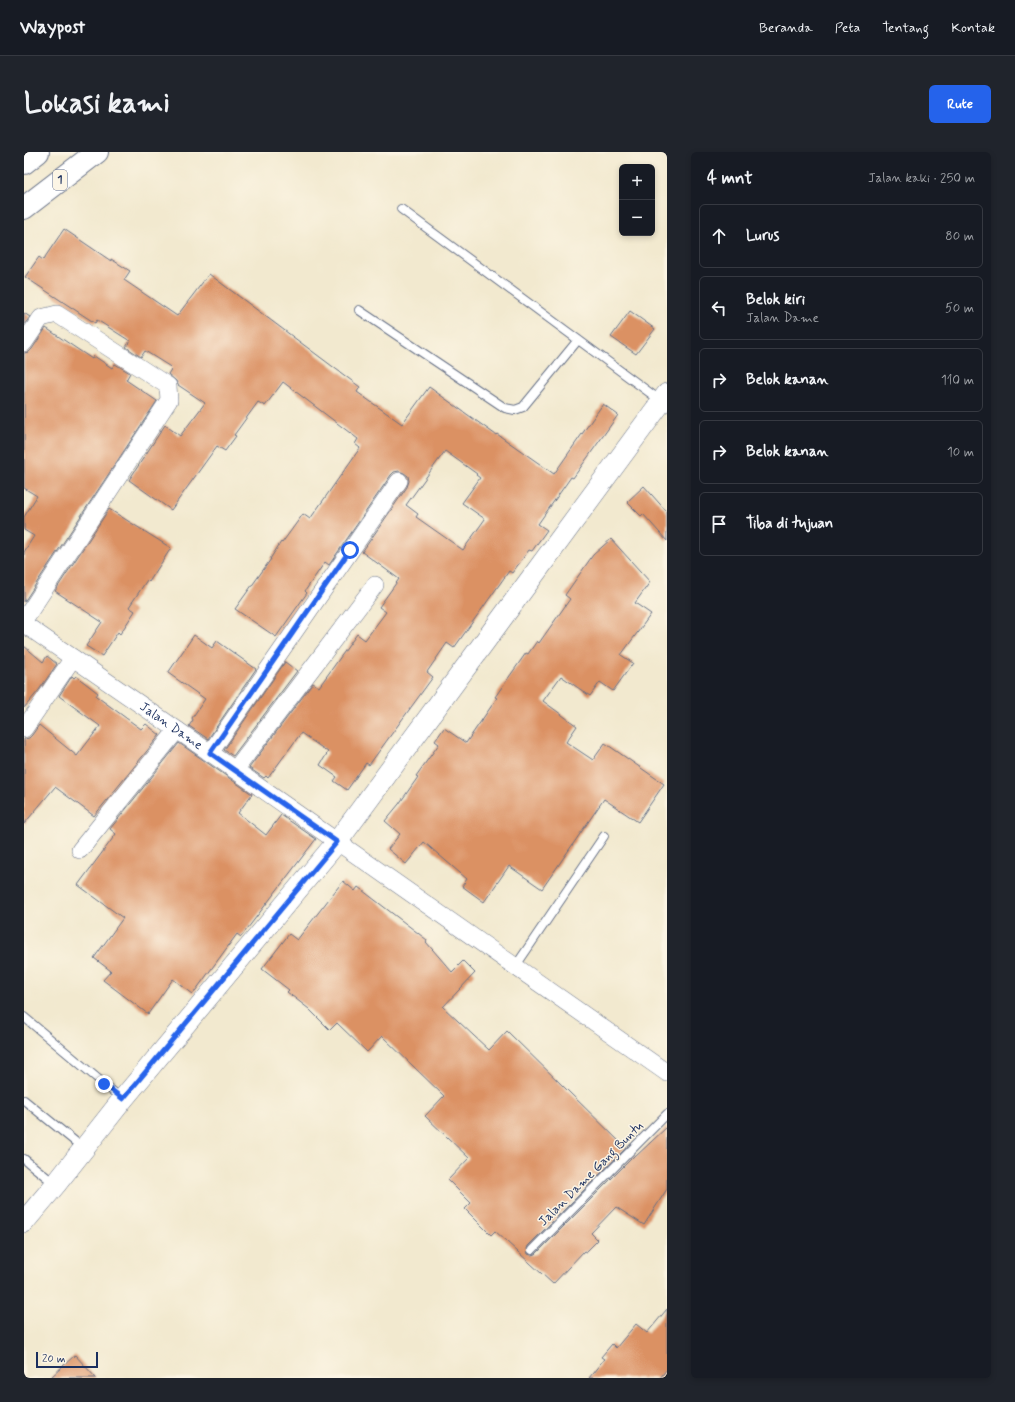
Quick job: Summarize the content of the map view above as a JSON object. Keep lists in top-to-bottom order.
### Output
{
  "streets": {
    "highway": ["1"],
    "street": ["Jalan Dame"],
    "lane": ["Jalan Dame Gang Buntu"]
  },
  "scale_bar": "20 m",
  "page": {
    "header": "Waypost",
    "nav": [
      "Beranda",
      "Peta",
      "Tentang",
      "Kontak"
    ],
    "buttons": "Rute",
    "title": "Lokasi kami",
    "heading": ["4 mnt", "Jalan kaki · 250 m"],
    "map_buttons": ["+", "−"],
    "list": [
      ["Lurus", "80 m"],
      ["Belok kiri", "Jalan Dame", "50 m"],
      ["Belok kanan", "110 m"],
      ["Belok kanan", "10 m"],
      "Tiba di tujuan"
    ],
    "scale": "20 m"
  }
}
